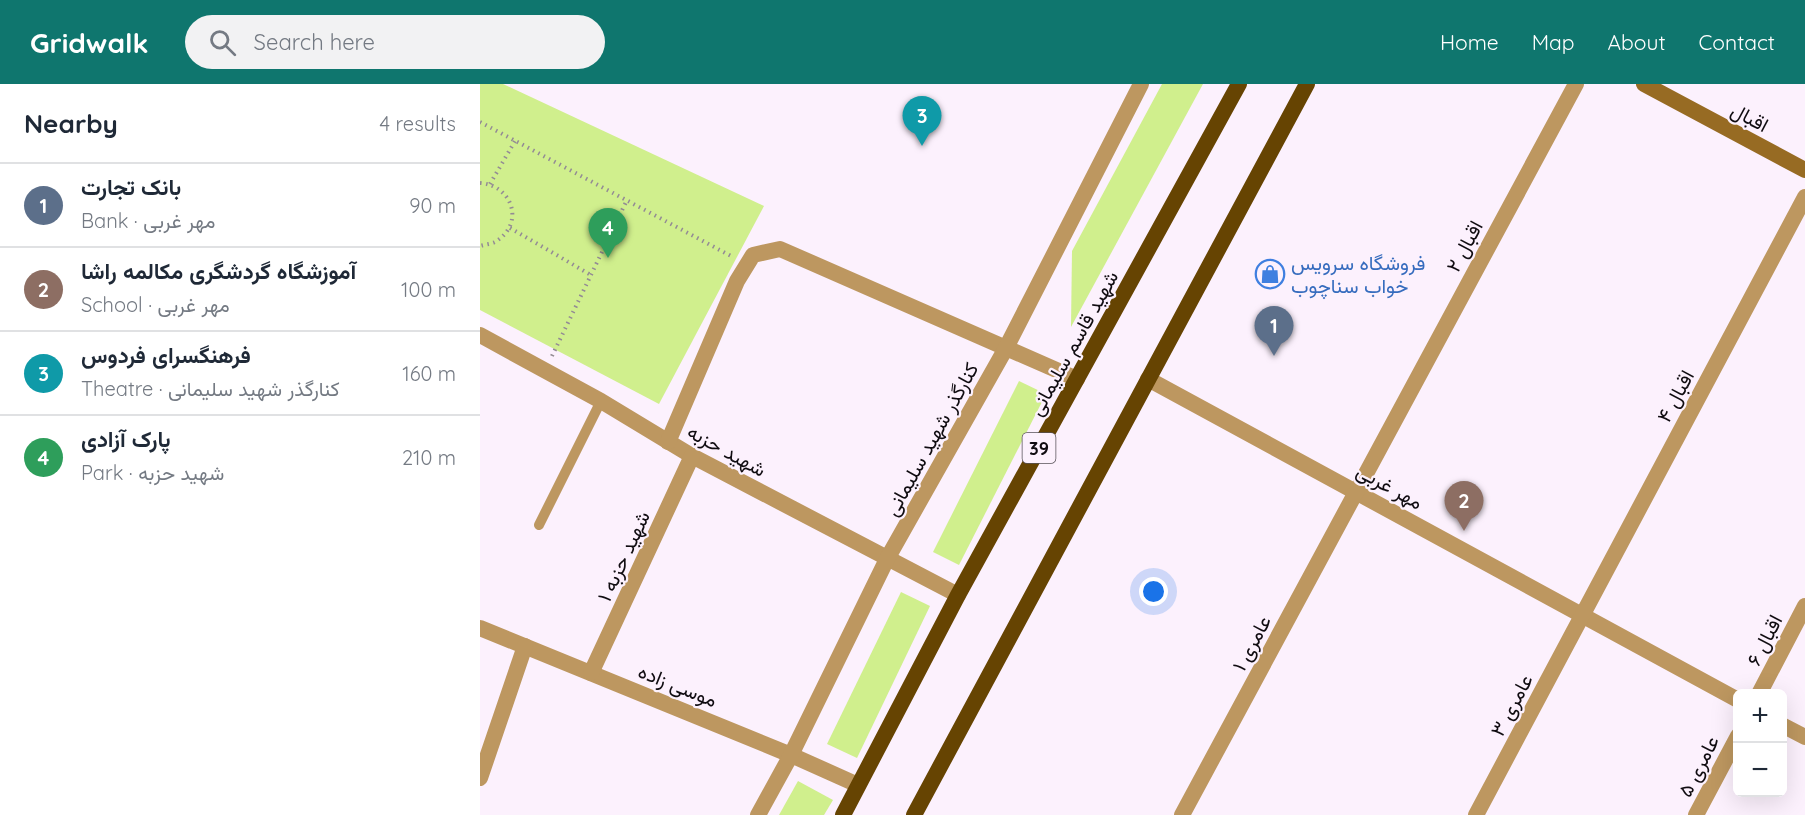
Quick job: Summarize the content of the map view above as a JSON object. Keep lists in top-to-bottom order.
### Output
{
  "streets": {
    "highway": ["شهید قاسم سلیمانی", "39"],
    "main road": ["اقبال"],
    "street": [
      "اقبال ۲",
      "اقبال ۴",
      "کنارگذر شهید سلیمانی",
      "شهید حزبه",
      "مهر غربی",
      "شهید حزبه ۱",
      "اقبال ۶",
      "عامری ۱",
      "موسی زاده",
      "عامری ۳",
      "عامری ۵"
    ]
  },
  "crossings": [
    ["اقبال ۲", "مهر غربی"],
    ["اقبال ۲", "عامری ۱"],
    ["شهید قاسم سلیمانی", "شهید حزبه"],
    ["شهید قاسم سلیمانی", "موسی زاده"],
    ["اقبال ۴", "مهر غربی"],
    ["اقبال ۴", "عامری ۳"],
    ["کنارگذر شهید سلیمانی", "شهید حزبه"],
    ["کنارگذر شهید سلیمانی", "موسی زاده"],
    ["شهید حزبه", "شهید حزبه ۱"],
    ["مهر غربی", "عامری ۱"],
    ["مهر غربی", "عامری ۳"],
    ["شهید حزبه ۱", "موسی زاده"]
  ],
  "places": {
    "shop": ["فروشگاه سرویس خواب سناچوب"]
  },
  "page": {
    "header": "Gridwalk",
    "search": "Search here",
    "nav": [
      "Home",
      "Map",
      "About",
      "Contact"
    ],
    "heading": ["Nearby", "4 results"],
    "pins": [
      "3",
      "4",
      "1",
      "2"
    ],
    "list": [
      {
        "mark": "1",
        "name": "بانک تجارت",
        "note": "Bank · مهر غربی",
        "value": "90 m"
      },
      {
        "mark": "2",
        "name": "آموزشگاه گردشگری مکالمه راشا",
        "note": "School · مهر غربی",
        "value": "100 m"
      },
      {
        "mark": "3",
        "name": "فرهنگسرای فردوس",
        "note": "Theatre · کنارگذر شهید سلیمانی",
        "value": "160 m"
      },
      {
        "mark": "4",
        "name": "پارک آزادی",
        "note": "Park · شهید حزبه",
        "value": "210 m"
      }
    ],
    "map_buttons": ["+", "−"]
  }
}
